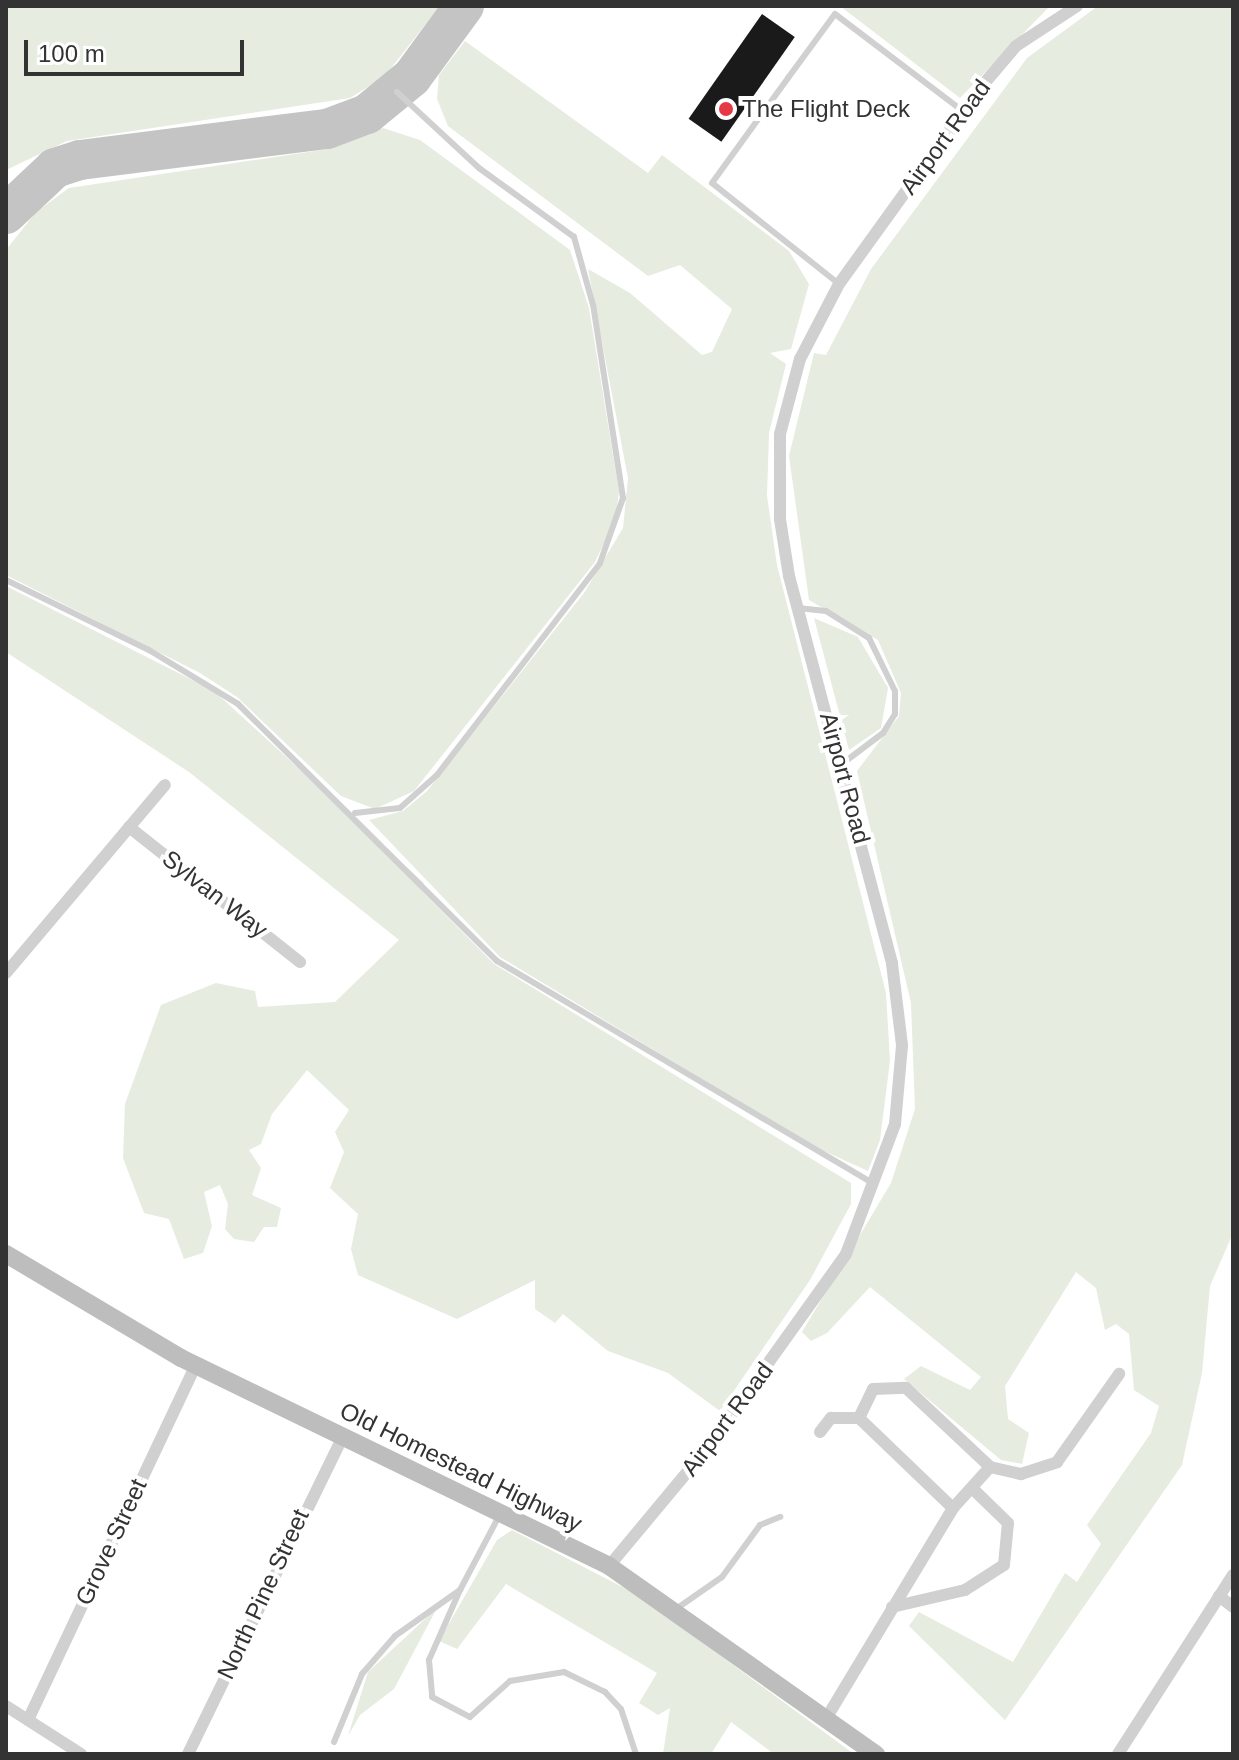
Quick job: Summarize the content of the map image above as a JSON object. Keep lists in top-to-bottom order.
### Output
{
  "streets": {
    "main road": ["Old Homestead Highway"],
    "street": [
      "Airport Road",
      "Sylvan Way",
      "Grove Street",
      "North Pine Street"
    ]
  },
  "crossings": [
    ["Airport Road", "Old Homestead Highway"],
    ["Old Homestead Highway", "Grove Street"],
    ["Old Homestead Highway", "North Pine Street"]
  ],
  "places": ["The Flight Deck"],
  "scale_bar": "100 m"
}
